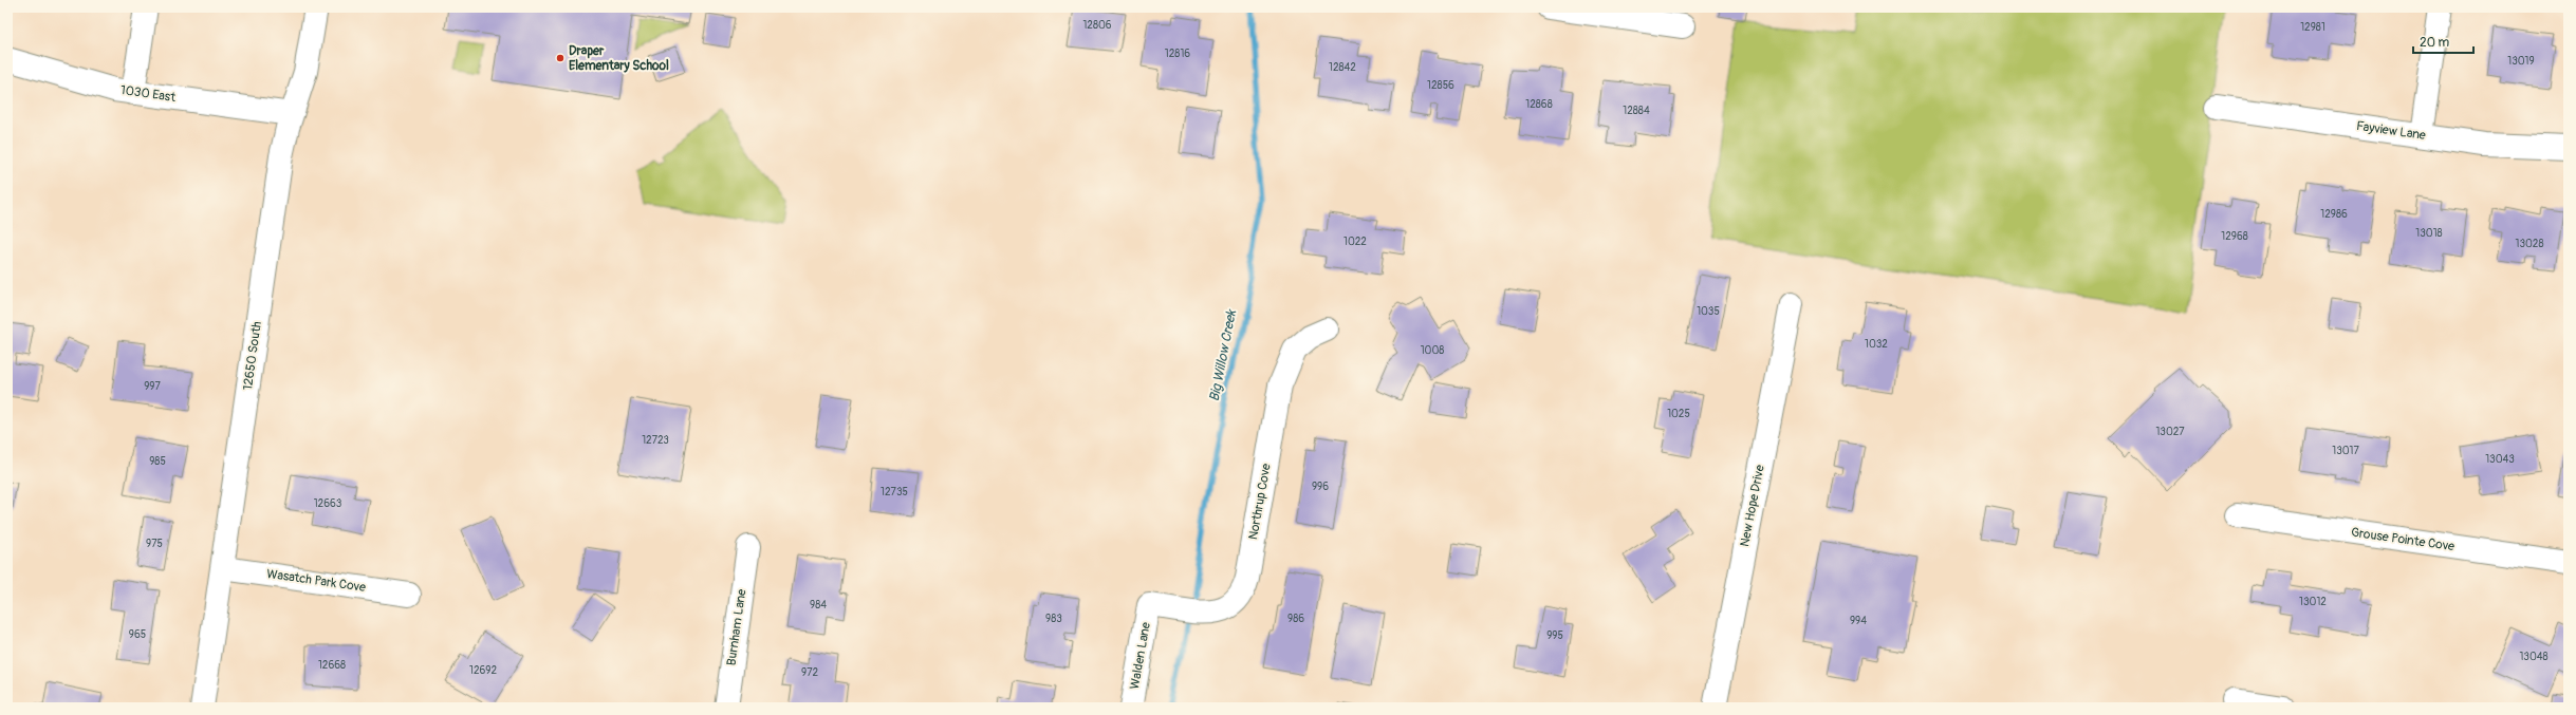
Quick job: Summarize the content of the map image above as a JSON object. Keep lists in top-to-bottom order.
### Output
{
  "streets": {
    "street": [
      "1030 East",
      "Fayview Lane",
      "12650 South",
      "Northrup Cove",
      "New Hope Drive",
      "Grouse Pointe Cove",
      "Wasatch Park Cove",
      "Burnham Lane",
      "Walden Lane"
    ]
  },
  "crossings": [
    ["1030 East", "12650 South"],
    ["12650 South", "Wasatch Park Cove"],
    ["Northrup Cove", "Walden Lane"]
  ],
  "water": ["Big Willow Creek"],
  "places": ["Draper Elementary School"],
  "house_numbers": [
    "12806",
    "12981",
    "12816",
    "13019",
    "12842",
    "12856",
    "12868",
    "12884",
    "12986",
    "13018",
    "12968",
    "1022",
    "13028",
    "1035",
    "1032",
    "1008",
    "997",
    "1025",
    "13027",
    "12723",
    "13017",
    "13043",
    "985",
    "996",
    "12735",
    "12663",
    "975",
    "13012",
    "984",
    "983",
    "986",
    "994",
    "965",
    "995",
    "13048",
    "12668",
    "12692",
    "972"
  ],
  "scale_bar": "20 m"
}
